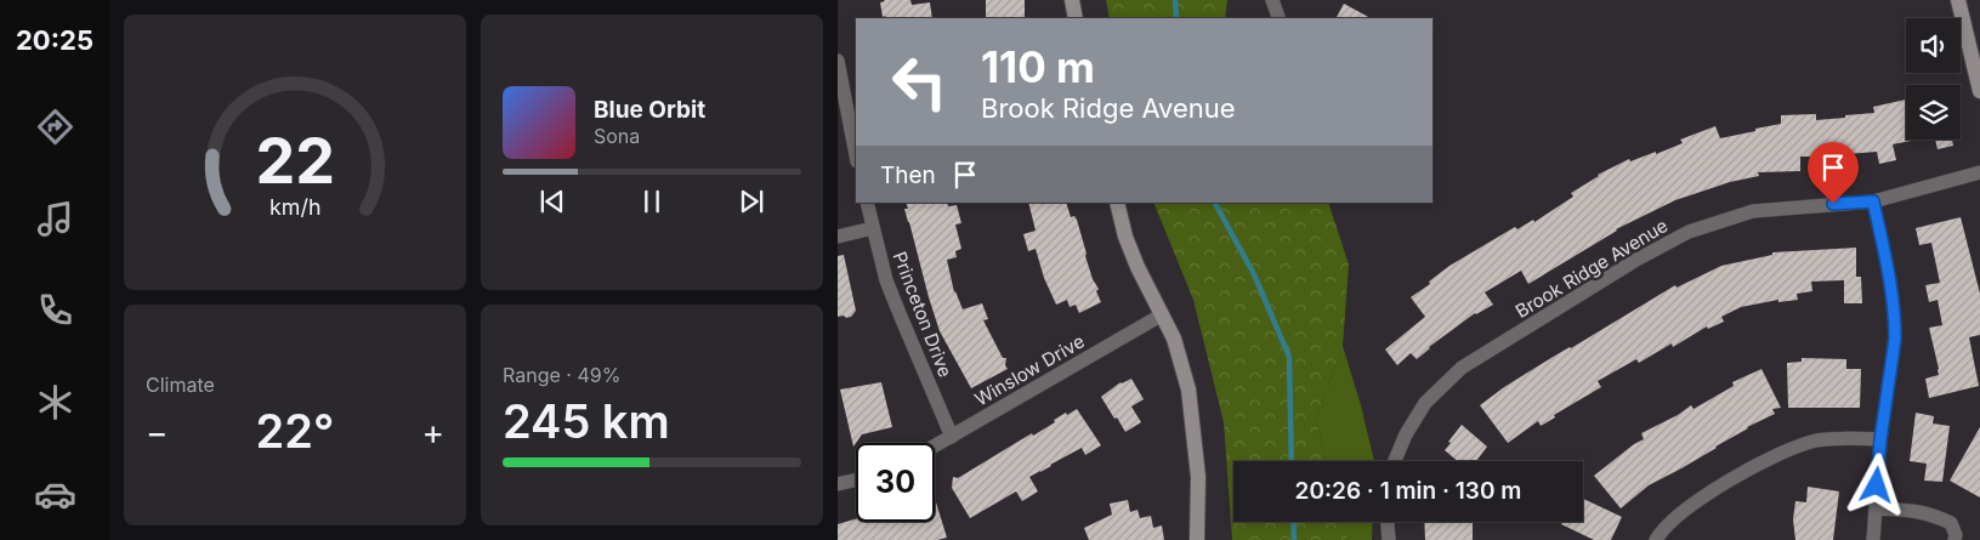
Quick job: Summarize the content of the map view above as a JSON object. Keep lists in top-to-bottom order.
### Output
{
  "streets": {
    "street": ["Brook Ridge Avenue", "Princeton Drive", "Winslow Drive"]
  },
  "crossings": [
    ["Princeton Drive", "Winslow Drive"]
  ],
  "page": {
    "tabs": "20:25",
    "turn": ["110 m", "Brook Ridge Avenue"],
    "song": ["Blue Orbit", "Sona"],
    "then": "Then",
    "tile": [
      "Climate",
      ["Range · 49%", "245 km"]
    ],
    "heat": ["−", "22°", "+"],
    "limit": "30",
    "trip": "20:26 · 1 min · 130 m",
    "gauge": ["22", "km/h"]
  }
}
